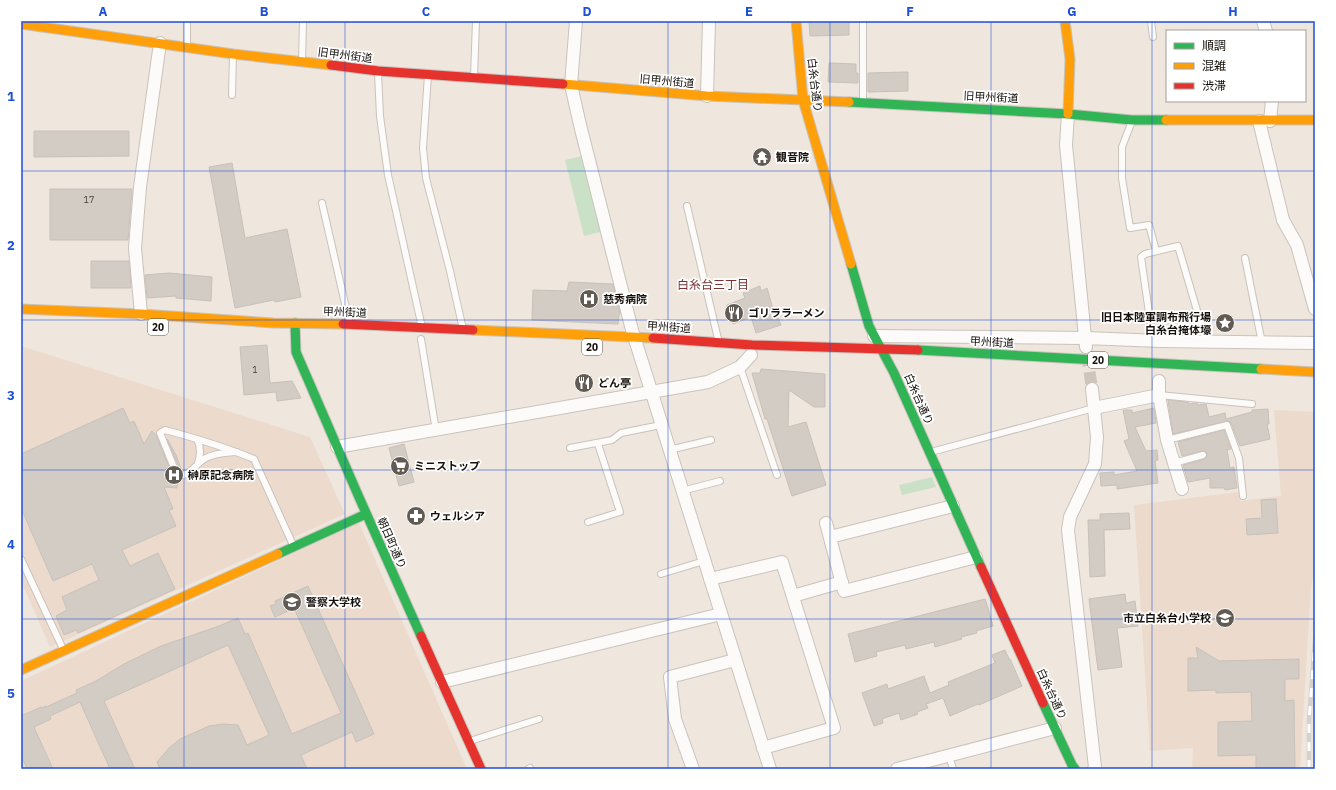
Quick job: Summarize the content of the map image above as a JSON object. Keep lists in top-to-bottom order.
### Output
{
  "streets": {
    "main road": [
      "旧甲州街道",
      "白糸台通り",
      "甲州街道",
      "20",
      "朝日町通り"
    ]
  },
  "crossings": [
    ["旧甲州街道", "白糸台通り"],
    ["白糸台通り", "甲州街道"],
    ["甲州街道", "朝日町通り"]
  ],
  "districts": ["白糸台三丁目"],
  "places": {
    "temple": ["観音院"],
    "hospital": ["慈秀病院", "榊原記念病院"],
    "restaurant": ["ゴリララーメン", "どん亭"],
    "place": ["旧日本陸軍調布飛行場 白糸台掩体壕"],
    "supermarket": ["ミニストップ"],
    "pharmacy": ["ウェルシア"],
    "school or university": ["警察大学校", "市立白糸台小学校"]
  },
  "house_numbers": ["17", "1"],
  "legend": ["順調", "混雑", "渋滞"],
  "grid": {
    "columns": [
      "A",
      "B",
      "C",
      "D",
      "E",
      "F",
      "G",
      "H"
    ],
    "rows": [
      "1",
      "2",
      "3",
      "4",
      "5"
    ]
  }
}
